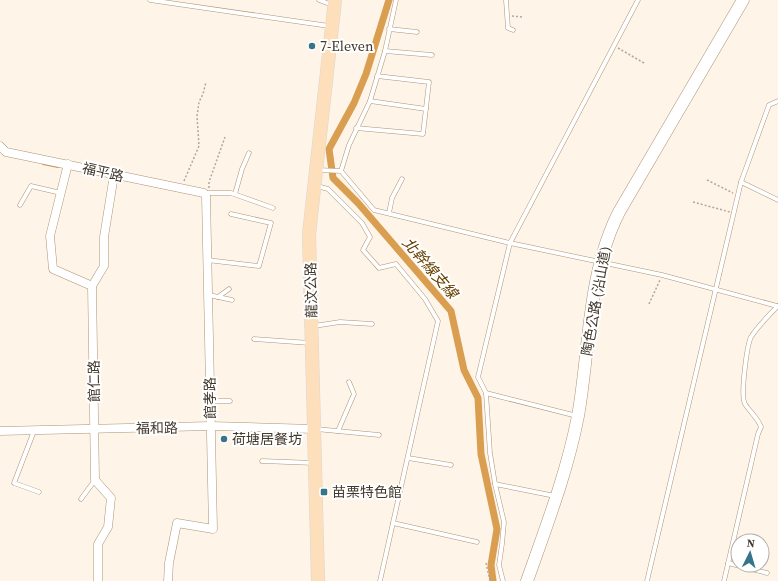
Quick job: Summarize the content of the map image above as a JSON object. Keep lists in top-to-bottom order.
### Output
{
  "streets": {
    "main road": ["龍汶公路", "陶色公路 (沿山道)"],
    "street": [
      "福平路",
      "館仁路",
      "館孝路",
      "福和路"
    ]
  },
  "crossings": [
    ["福平路", "館孝路"],
    ["龍汶公路", "福和路"],
    ["館仁路", "福和路"],
    ["館孝路", "福和路"]
  ],
  "water": ["北幹線支線"],
  "places": {
    "other": ["7-Eleven", "荷塘居餐坊"],
    "transit": ["苗栗特色館"]
  },
  "north": "top"
}
